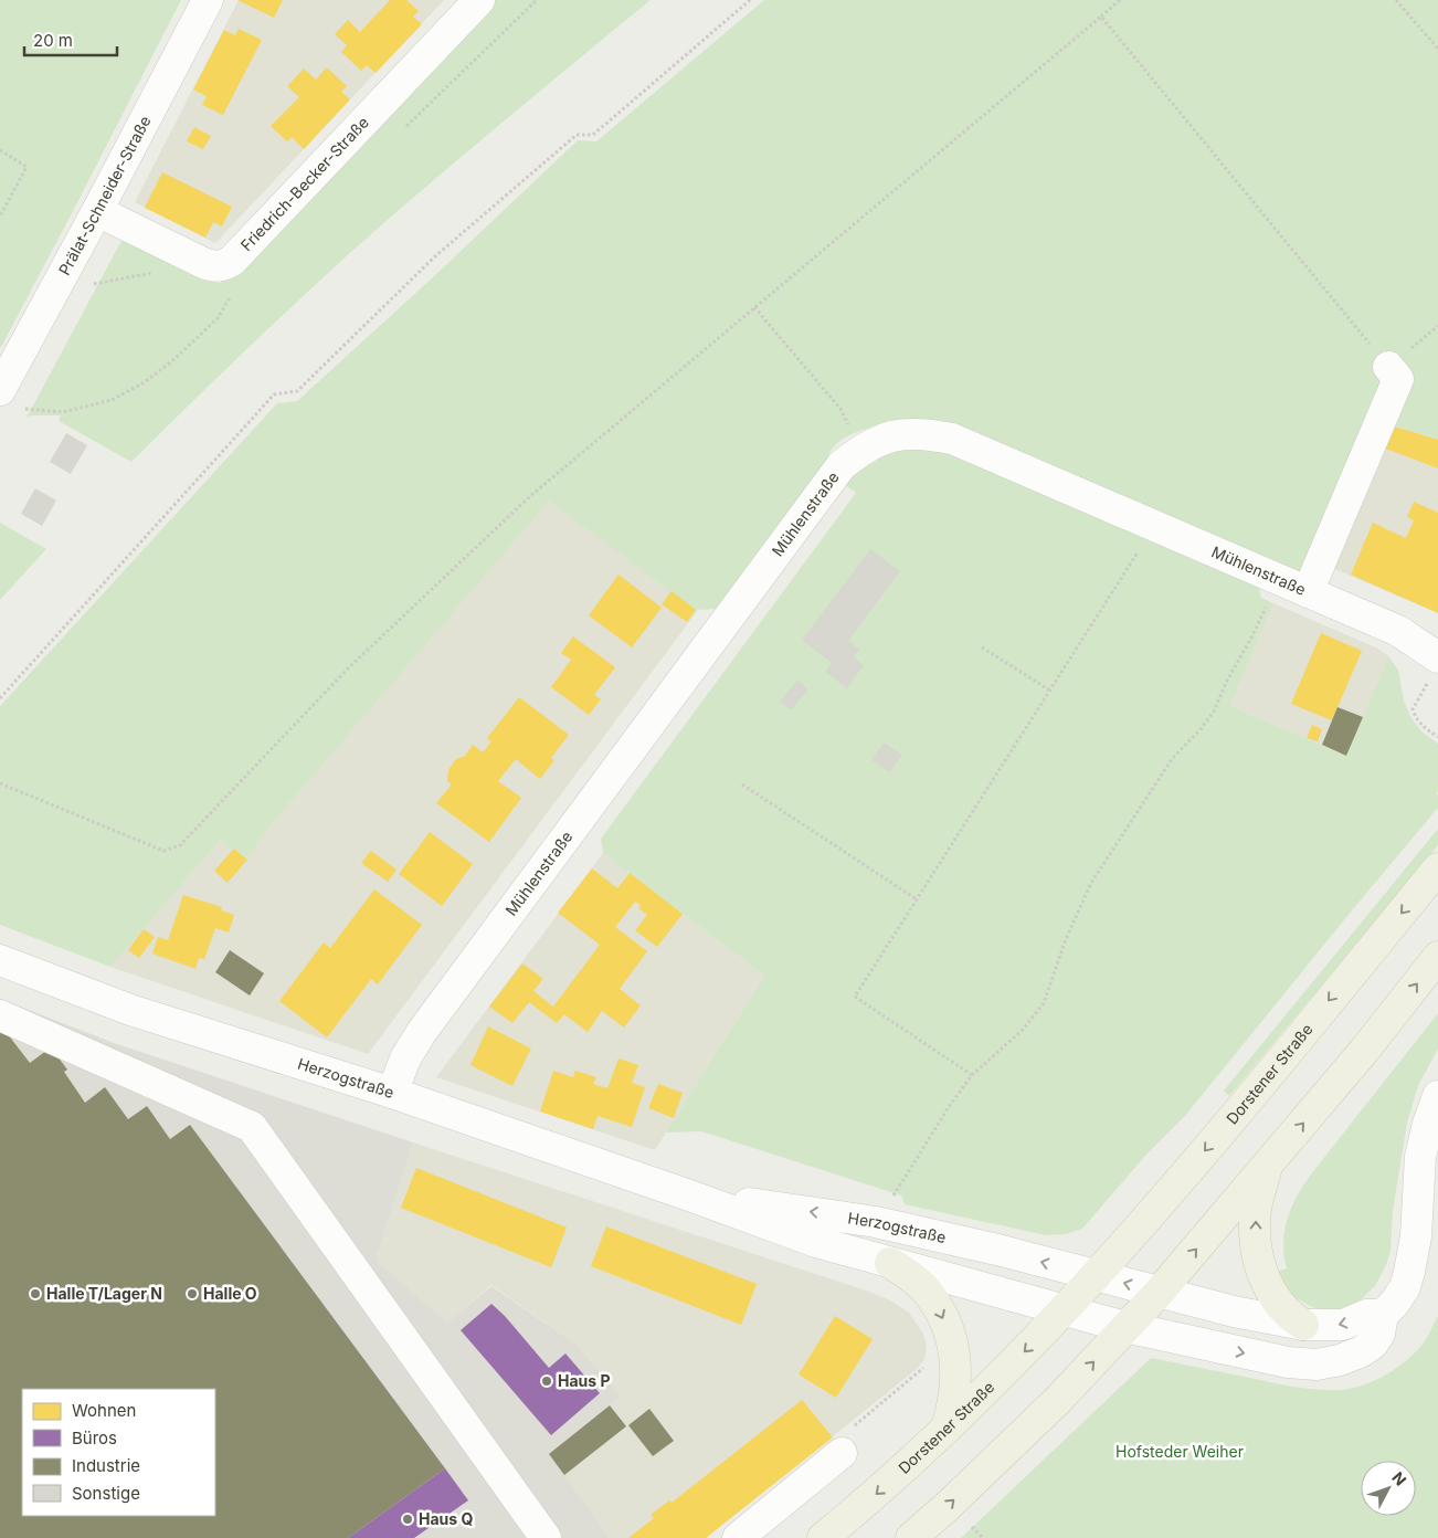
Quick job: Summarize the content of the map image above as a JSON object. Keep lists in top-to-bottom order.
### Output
{
  "streets": {
    "main road": ["Dorstener Straße"],
    "street": [
      "Friedrich-Becker-Straße",
      "Prälat-Schneider-Straße",
      "Mühlenstraße",
      "Herzogstraße"
    ]
  },
  "crossings": [
    ["Friedrich-Becker-Straße", "Prälat-Schneider-Straße"],
    ["Mühlenstraße", "Herzogstraße"],
    ["Dorstener Straße", "Herzogstraße"]
  ],
  "parks": ["Hofsteder Weiher"],
  "places": [
    "Halle T/Lager N",
    "Halle O",
    "Haus P",
    "Haus Q"
  ],
  "legend": [
    "Wohnen",
    "Büros",
    "Industrie",
    "Sonstige"
  ],
  "scale_bar": "20 m",
  "north": "top right"
}
